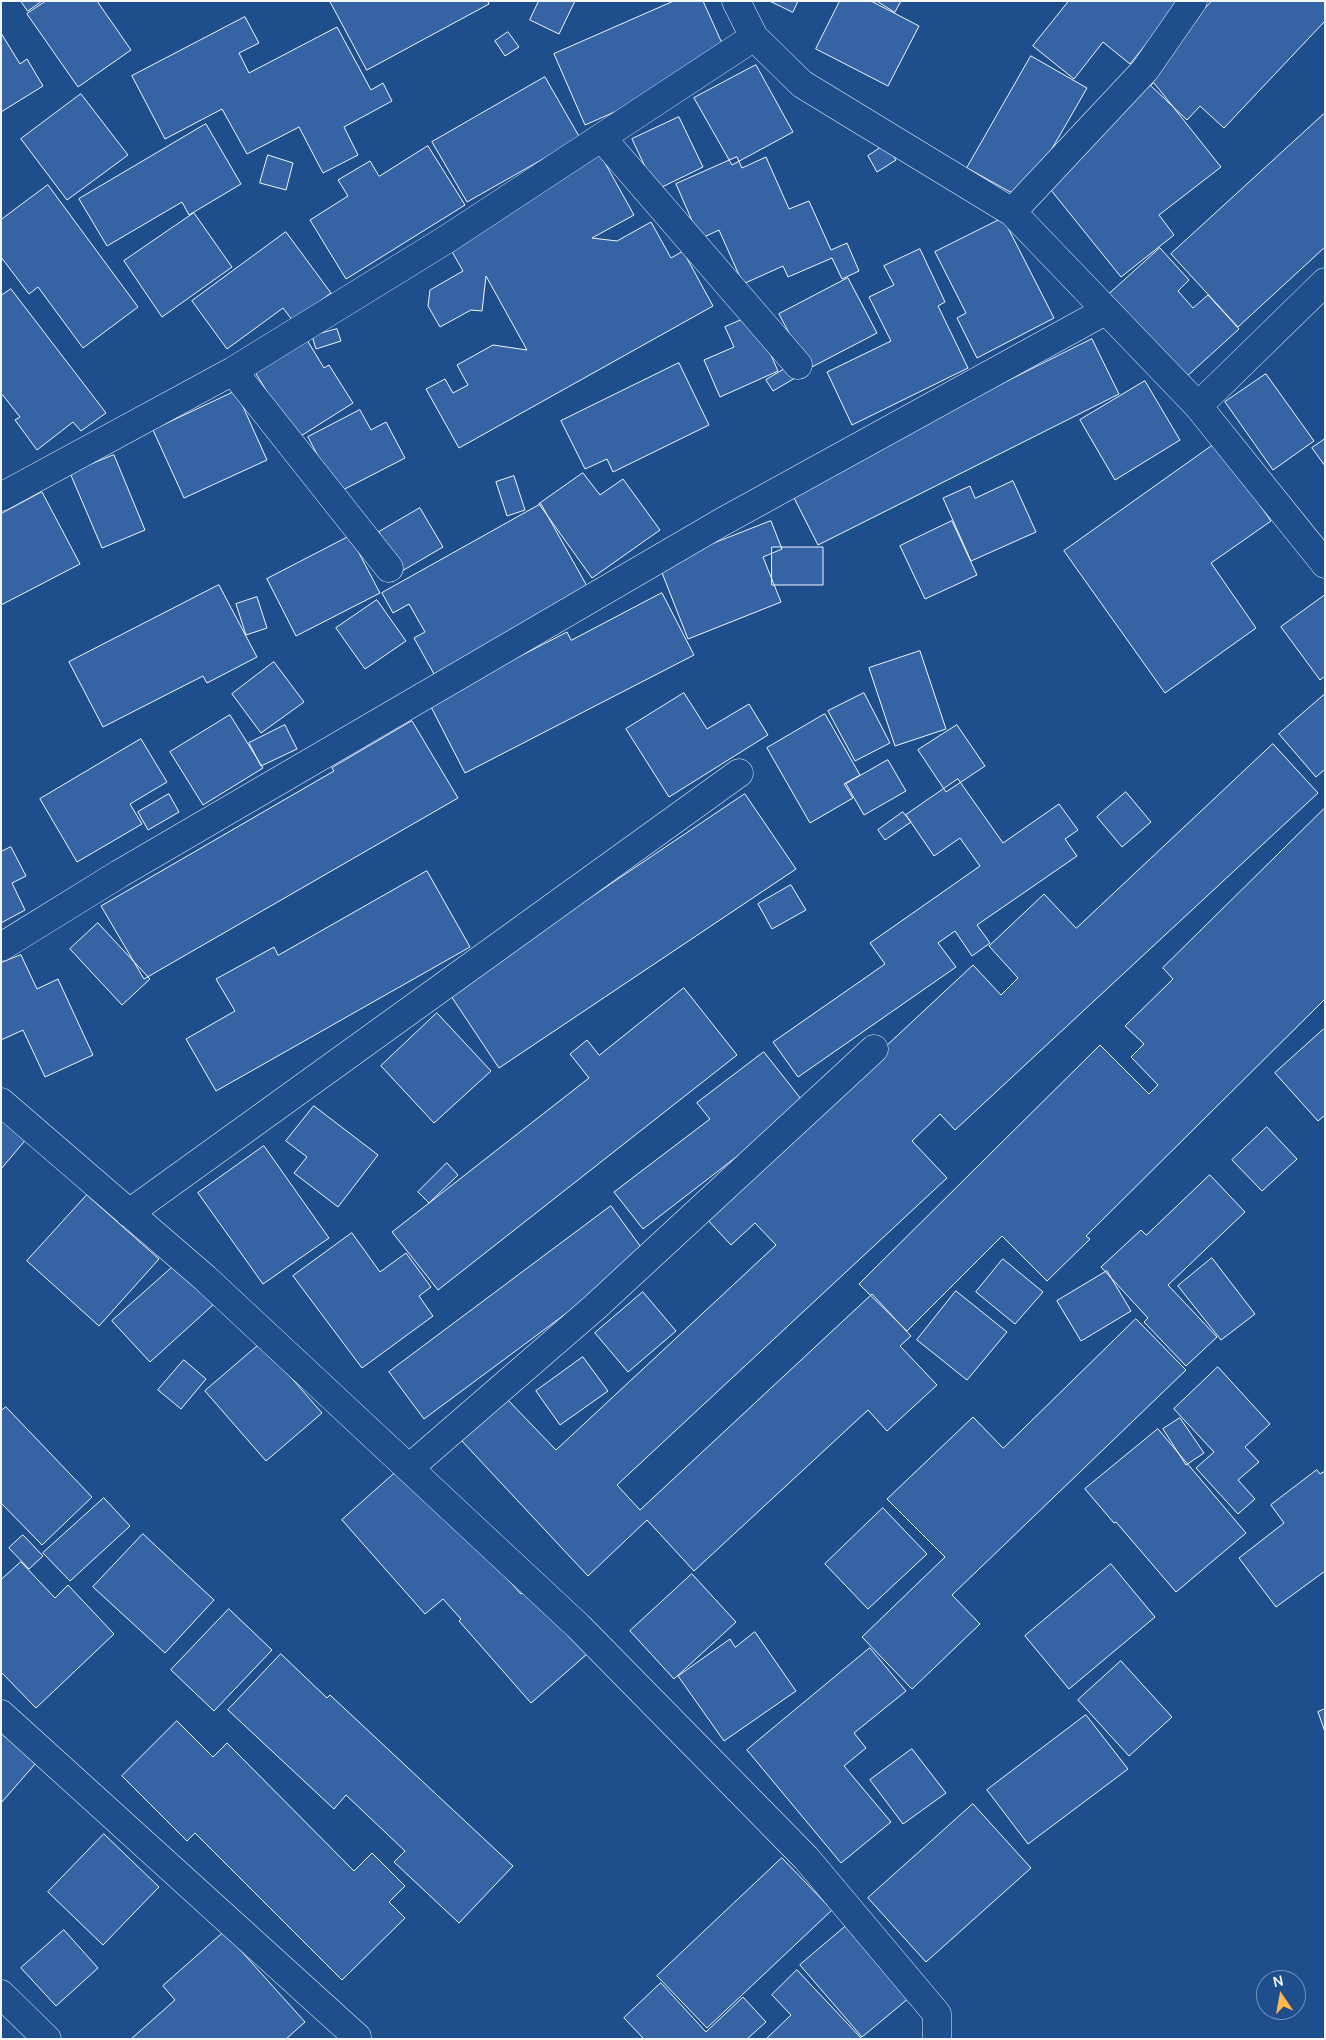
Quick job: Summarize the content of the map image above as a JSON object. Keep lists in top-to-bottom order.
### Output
{
  "north": "top"
}
